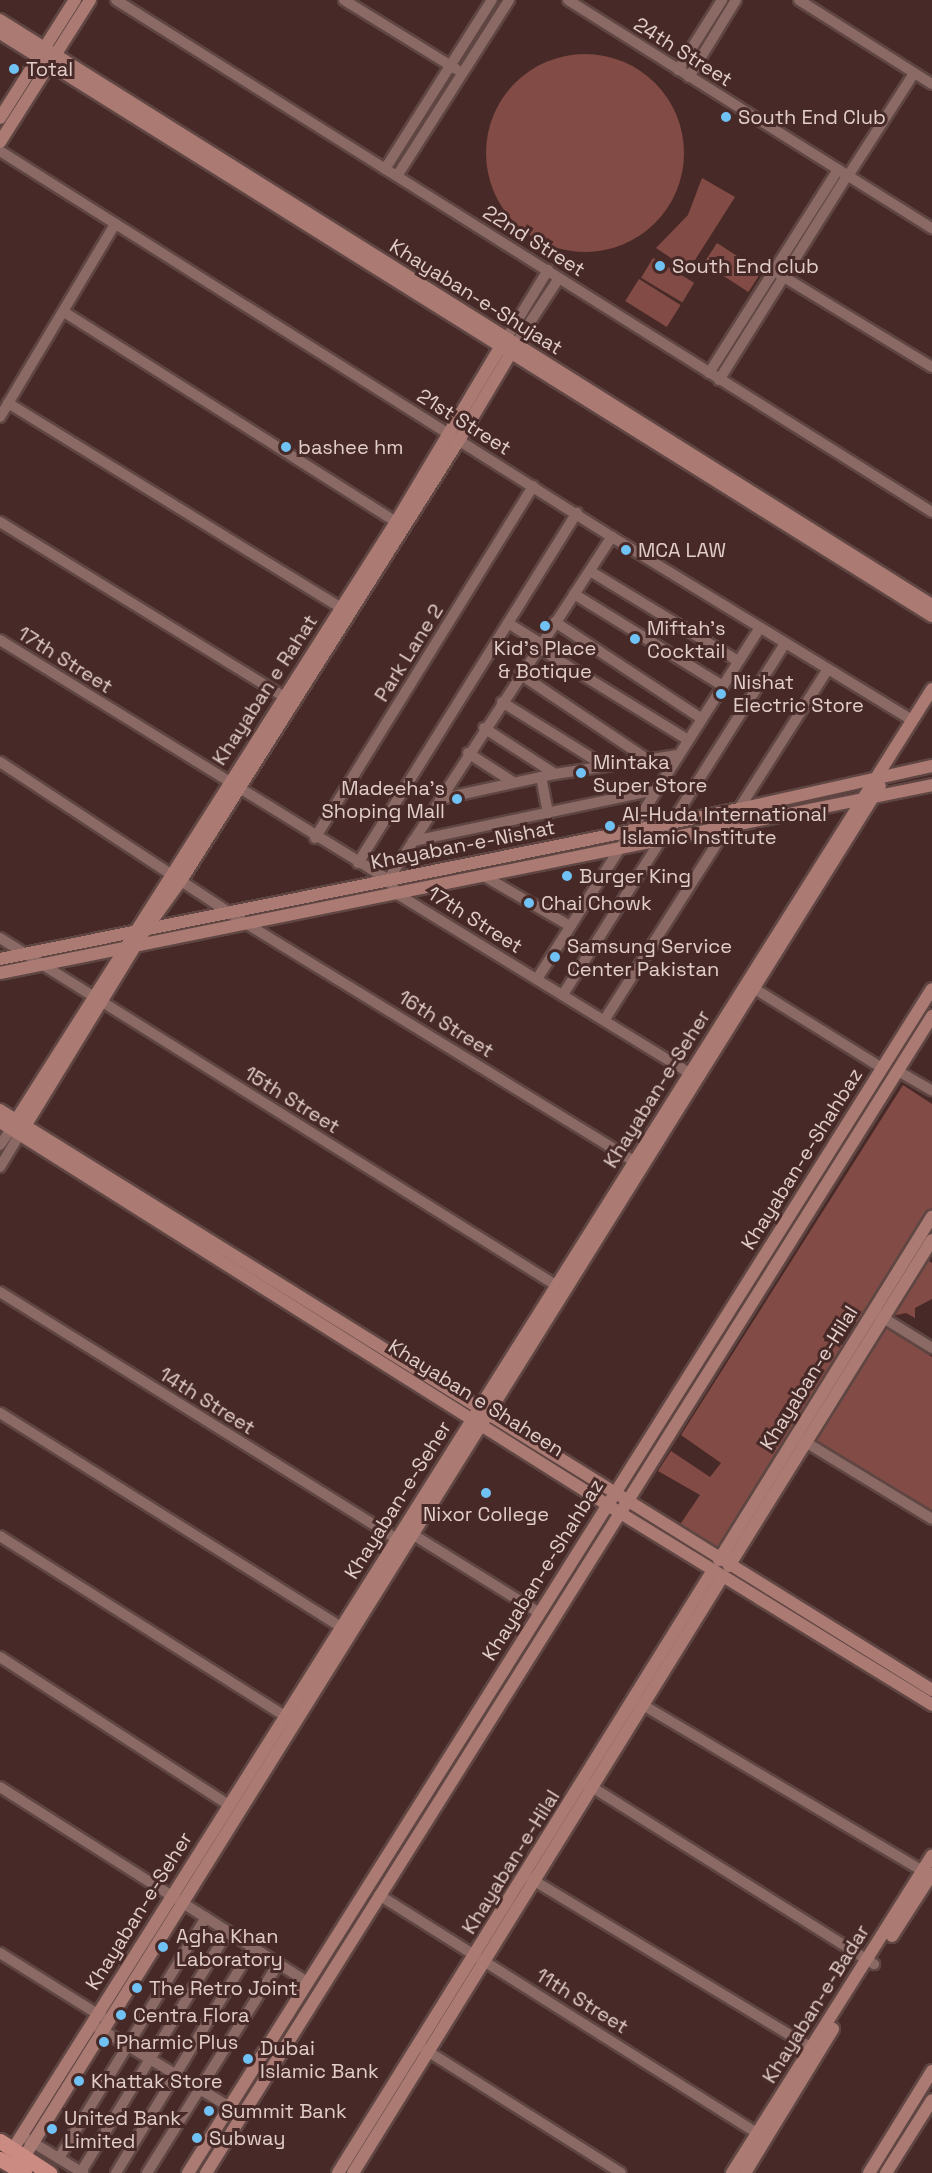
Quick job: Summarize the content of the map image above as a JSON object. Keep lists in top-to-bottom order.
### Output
{
  "streets": {
    "street": [
      "24th Street",
      "22nd Street",
      "Khayaban-e-Shujaat",
      "21st Street",
      "Park Lane 2",
      "17th Street",
      "Khayaban e Rahat",
      "Khayaban-e-Nishat",
      "16th Street",
      "Khayaban-e-Seher",
      "15th Street",
      "Khayaban-e-Shahbaz",
      "Khayaban-e-Hilal",
      "Khayaban e Shaheen",
      "14th Street",
      "11th Street",
      "Khayaban-e-Badar"
    ]
  },
  "crossings": [
    ["22nd Street", "Khayaban e Rahat"],
    ["Khayaban-e-Shujaat", "Khayaban e Rahat"],
    ["21st Street", "Park Lane 2"],
    ["21st Street", "Khayaban e Rahat"],
    ["21st Street", "Khayaban-e-Seher"],
    ["Park Lane 2", "17th Street"],
    ["17th Street", "Khayaban e Rahat"],
    ["17th Street", "Khayaban-e-Nishat"],
    ["17th Street", "Khayaban-e-Seher"],
    ["Khayaban e Rahat", "Khayaban-e-Nishat"],
    ["Khayaban e Rahat", "16th Street"],
    ["Khayaban e Rahat", "15th Street"],
    ["Khayaban e Rahat", "Khayaban e Shaheen"],
    ["Khayaban-e-Nishat", "16th Street"],
    ["Khayaban-e-Nishat", "Khayaban-e-Seher"],
    ["Khayaban-e-Nishat", "15th Street"],
    ["16th Street", "Khayaban-e-Seher"],
    ["Khayaban-e-Seher", "15th Street"],
    ["Khayaban-e-Seher", "Khayaban e Shaheen"],
    ["Khayaban-e-Seher", "14th Street"],
    ["Khayaban-e-Shahbaz", "Khayaban e Shaheen"],
    ["Khayaban-e-Shahbaz", "14th Street"],
    ["Khayaban-e-Shahbaz", "11th Street"],
    ["Khayaban-e-Hilal", "Khayaban e Shaheen"],
    ["Khayaban-e-Hilal", "11th Street"],
    ["11th Street", "Khayaban-e-Badar"]
  ],
  "places": [
    "Total",
    "South End Club",
    "South End club",
    "bashee hm",
    "MCA LAW",
    "Kid's Place & Botique",
    "Miftah's Cocktail",
    "Nishat Electric Store",
    "Mintaka Super Store",
    "Madeeha's Shoping Mall",
    "Al-Huda International Islamic Institute",
    "Burger King",
    "Chai Chowk",
    "Samsung Service Center Pakistan",
    "Nixor College",
    "Agha Khan Laboratory",
    "The Retro Joint",
    "Centra Flora",
    "Pharmic Plus",
    "Dubai Islamic Bank",
    "Khattak Store",
    "Summit Bank",
    "United Bank Limited",
    "Subway"
  ]
}
